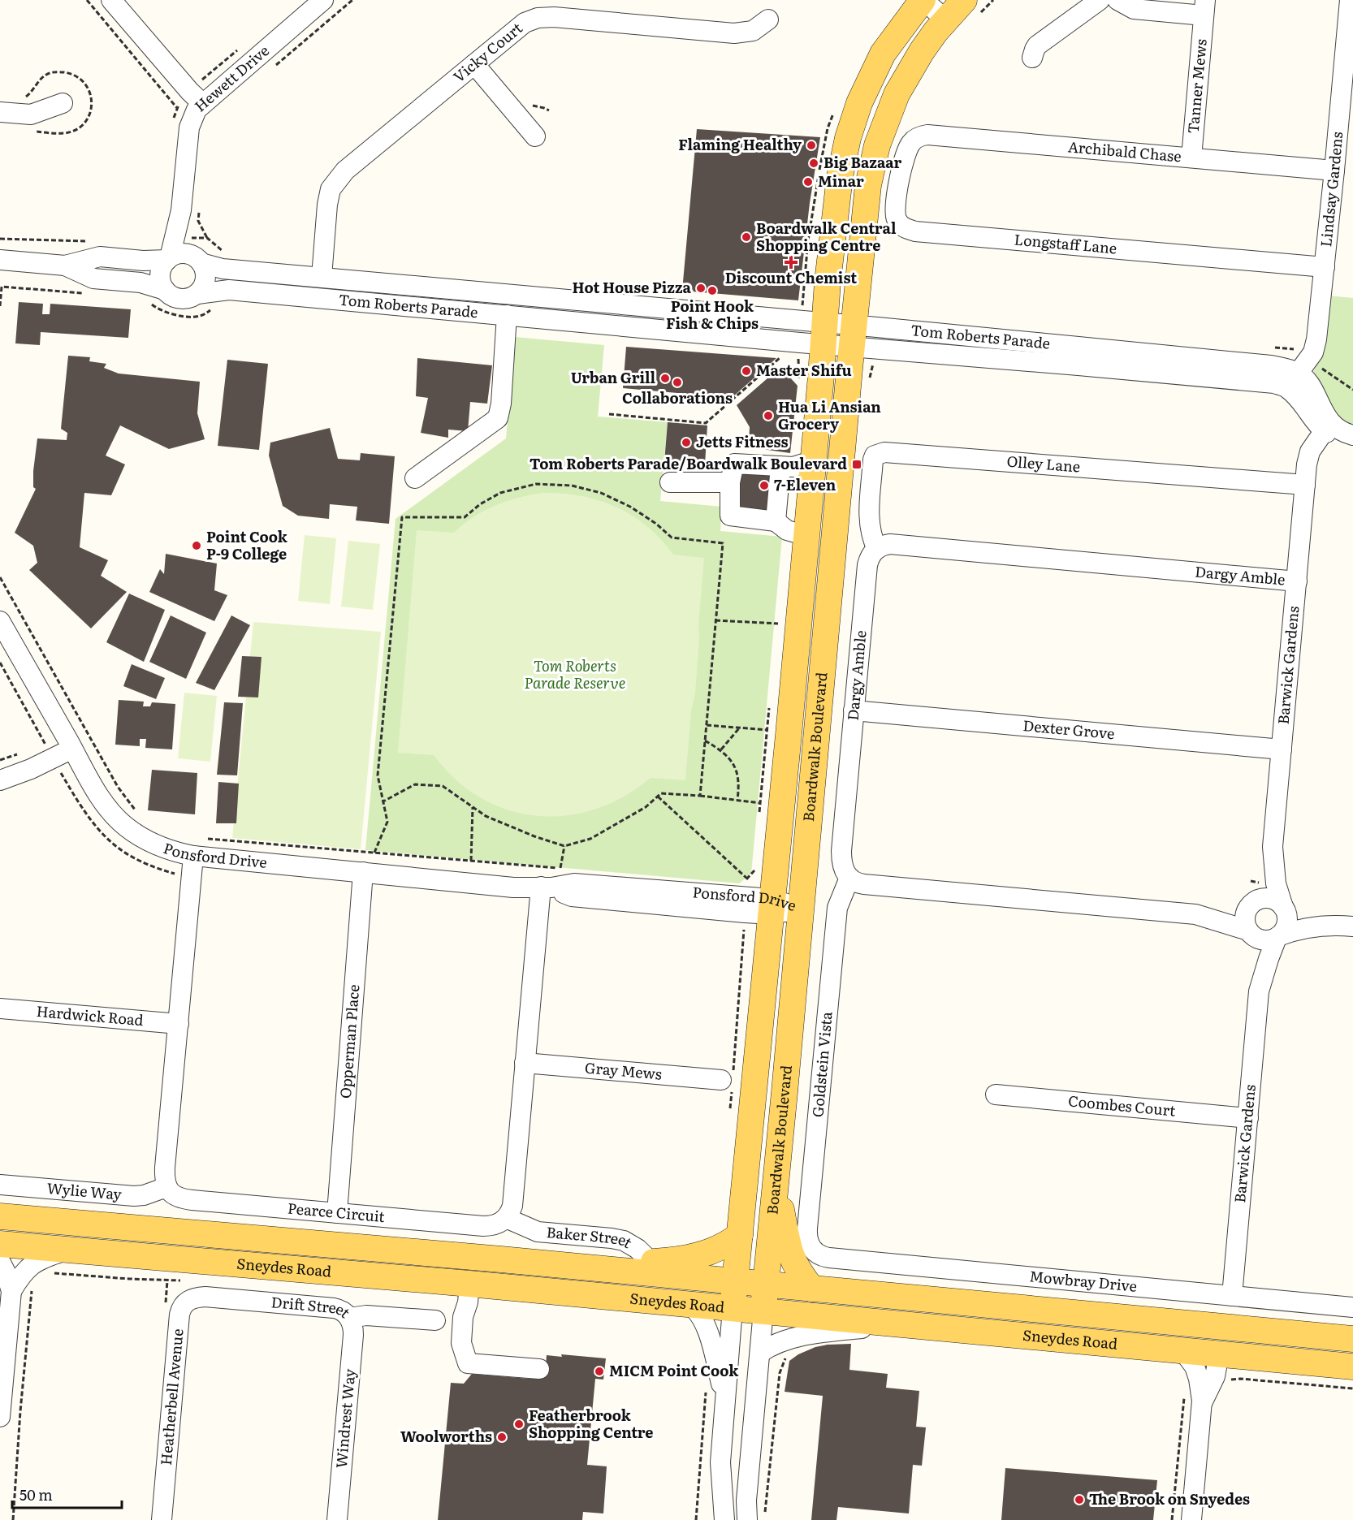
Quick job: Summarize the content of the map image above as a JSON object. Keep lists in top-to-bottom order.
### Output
{
  "streets": {
    "main road": ["Boardwalk Boulevard", "Sneydes Road"],
    "street": [
      "Vicky Court",
      "Hewett Drive",
      "Tanner Mews",
      "Archibald Chase",
      "Lindsay Gardens",
      "Longstaff Lane",
      "Tom Roberts Parade",
      "Olley Lane",
      "Dargy Amble",
      "Barwick Gardens",
      "Dexter Grove",
      "Ponsford Drive",
      "Hardwick Road",
      "Opperman Place",
      "Goldstein Vista",
      "Gray Mews",
      "Coombes Court",
      "Wylie Way",
      "Pearce Circuit",
      "Baker Street",
      "Mowbray Drive",
      "Drift Street",
      "Heatherbell Avenue",
      "Windrest Way"
    ]
  },
  "crossings": [
    ["Vicky Court", "Tom Roberts Parade"],
    ["Hewett Drive", "Tom Roberts Parade"],
    ["Tanner Mews", "Archibald Chase"],
    ["Archibald Chase", "Lindsay Gardens"],
    ["Archibald Chase", "Longstaff Lane"],
    ["Lindsay Gardens", "Longstaff Lane"],
    ["Lindsay Gardens", "Tom Roberts Parade"],
    ["Tom Roberts Parade", "Boardwalk Boulevard"],
    ["Olley Lane", "Dargy Amble"],
    ["Olley Lane", "Barwick Gardens"],
    ["Dargy Amble", "Barwick Gardens"],
    ["Dargy Amble", "Dexter Grove"],
    ["Dargy Amble", "Goldstein Vista"],
    ["Barwick Gardens", "Dexter Grove"],
    ["Barwick Gardens", "Coombes Court"],
    ["Barwick Gardens", "Mowbray Drive"],
    ["Boardwalk Boulevard", "Ponsford Drive"],
    ["Boardwalk Boulevard", "Sneydes Road"],
    ["Ponsford Drive", "Opperman Place"],
    ["Opperman Place", "Pearce Circuit"],
    ["Goldstein Vista", "Mowbray Drive"],
    ["Wylie Way", "Pearce Circuit"],
    ["Pearce Circuit", "Baker Street"],
    ["Baker Street", "Sneydes Road"],
    ["Drift Street", "Heatherbell Avenue"],
    ["Drift Street", "Windrest Way"]
  ],
  "parks": ["Tom Roberts Parade Reserve"],
  "places": {
    "other": [
      "Flaming Healthy",
      "Big Bazaar",
      "Minar",
      "Boardwalk Central Shopping Centre",
      "Hot House Pizza",
      "Point Hook Fish & Chips",
      "Master Shifu",
      "Urban Grill",
      "Collaborations",
      "Hua Li Ansian Grocery",
      "Jetts Fitness",
      "7-Eleven",
      "Point Cook P-9 College",
      "MICM Point Cook",
      "Featherbrook Shopping Centre",
      "Woolworths",
      "The Brook on Snyedes"
    ],
    "health": ["Discount Chemist"],
    "transit": ["Tom Roberts Parade/Boardwalk Boulevard"]
  },
  "scale_bar": "50 m"
}
